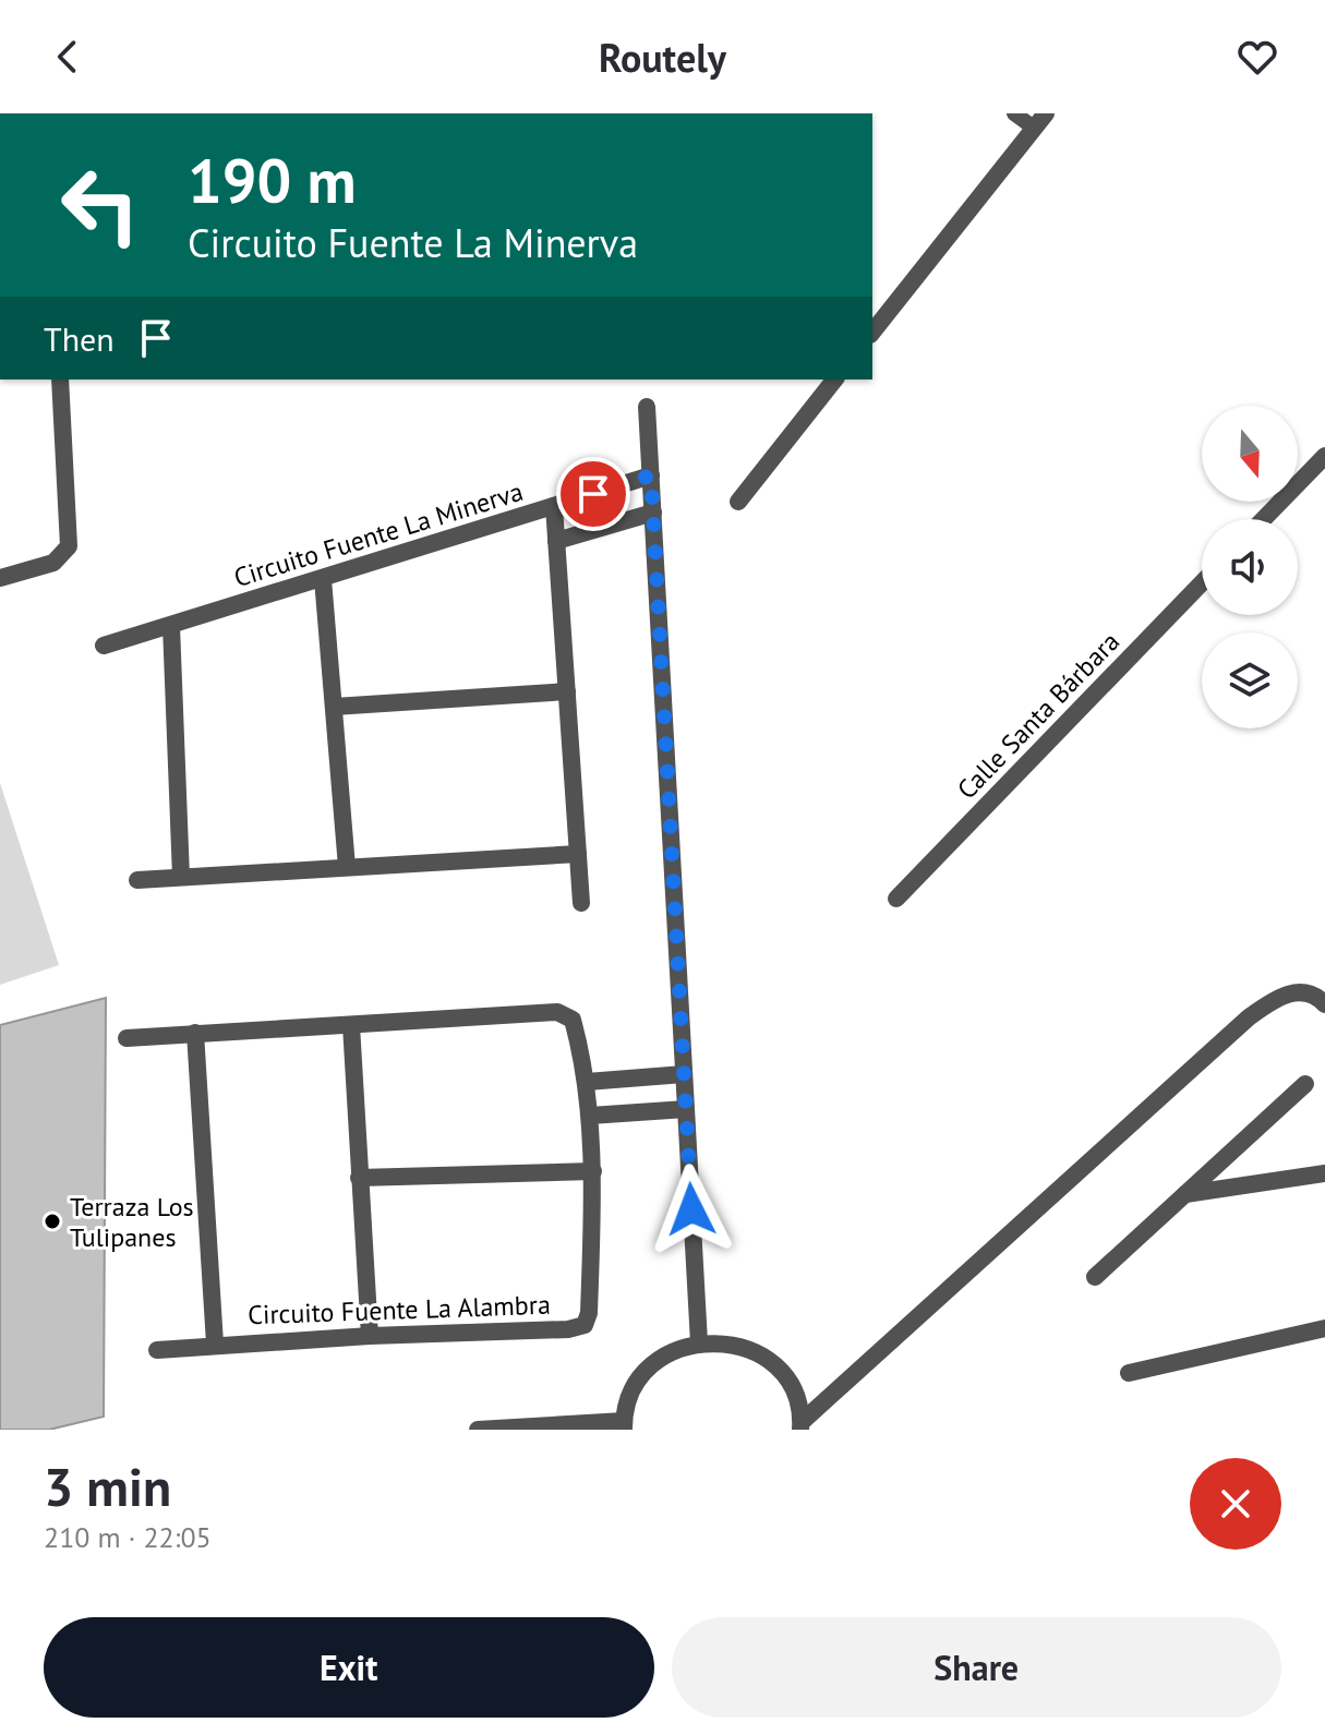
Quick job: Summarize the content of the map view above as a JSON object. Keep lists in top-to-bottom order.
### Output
{
  "streets": {
    "street": ["Circuito Fuente La Minerva", "Calle Santa Bárbara", "Circuito Fuente La Alambra"]
  },
  "places": ["Terraza Los Tulipanes"],
  "north": "bottom",
  "page": {
    "header": "Routely",
    "turn": ["190 m", "Circuito Fuente La Minerva"],
    "then": "Then",
    "heading": ["3 min", "210 m · 22:05"],
    "buttons": ["Exit", "Share"]
  }
}
